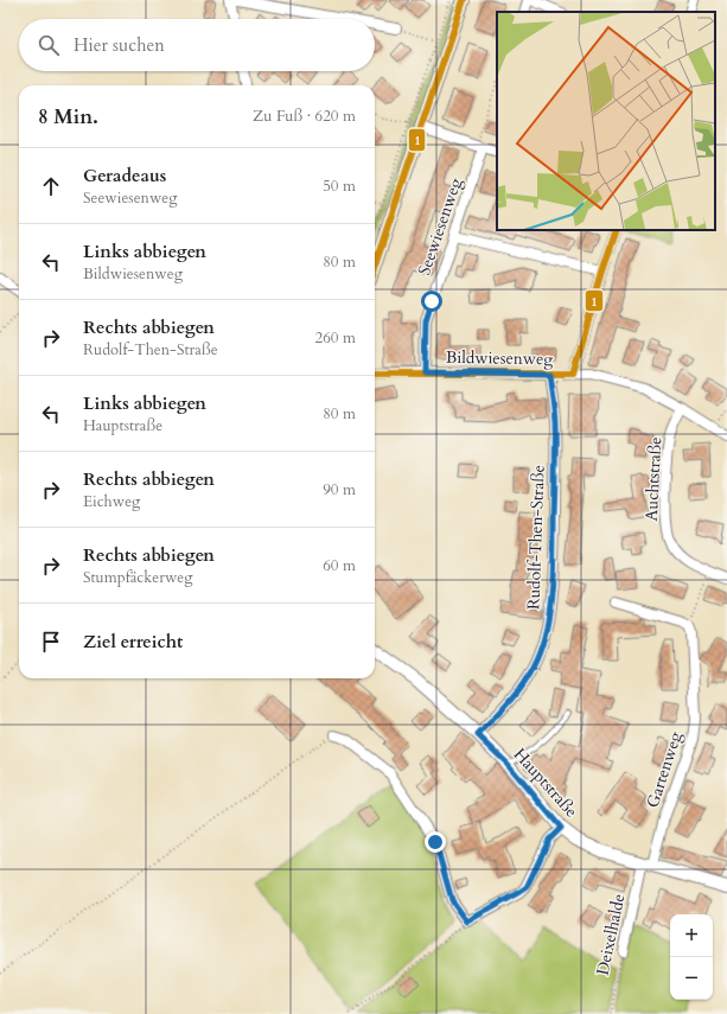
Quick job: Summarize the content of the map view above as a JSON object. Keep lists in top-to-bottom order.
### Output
{
  "streets": {
    "street": [
      "Seewiesenweg",
      "Bildwiesenweg",
      "Auchtstraße",
      "Rudolf-Then-Straße",
      "Gartenweg",
      "Hauptstraße",
      "Deixelhalde"
    ]
  },
  "crossings": [
    ["Seewiesenweg", "Bildwiesenweg"],
    ["Bildwiesenweg", "Auchtstraße"],
    ["Bildwiesenweg", "Rudolf-Then-Straße"],
    ["Rudolf-Then-Straße", "Hauptstraße"],
    ["Gartenweg", "Hauptstraße"],
    ["Gartenweg", "Deixelhalde"],
    ["Hauptstraße", "Deixelhalde"]
  ],
  "lines": ["transit line 1"],
  "page": {
    "search": "Hier suchen",
    "heading": ["8 Min.", "Zu Fuß · 620 m"],
    "list": [
      ["Geradeaus", "Seewiesenweg", "50 m"],
      ["Links abbiegen", "Bildwiesenweg", "80 m"],
      ["Rechts abbiegen", "Rudolf-Then-Straße", "260 m"],
      ["Links abbiegen", "Hauptstraße", "80 m"],
      ["Rechts abbiegen", "Eichweg", "90 m"],
      ["Rechts abbiegen", "Stumpfäckerweg", "60 m"],
      "Ziel erreicht"
    ],
    "map_buttons": ["+", "−"]
  }
}
